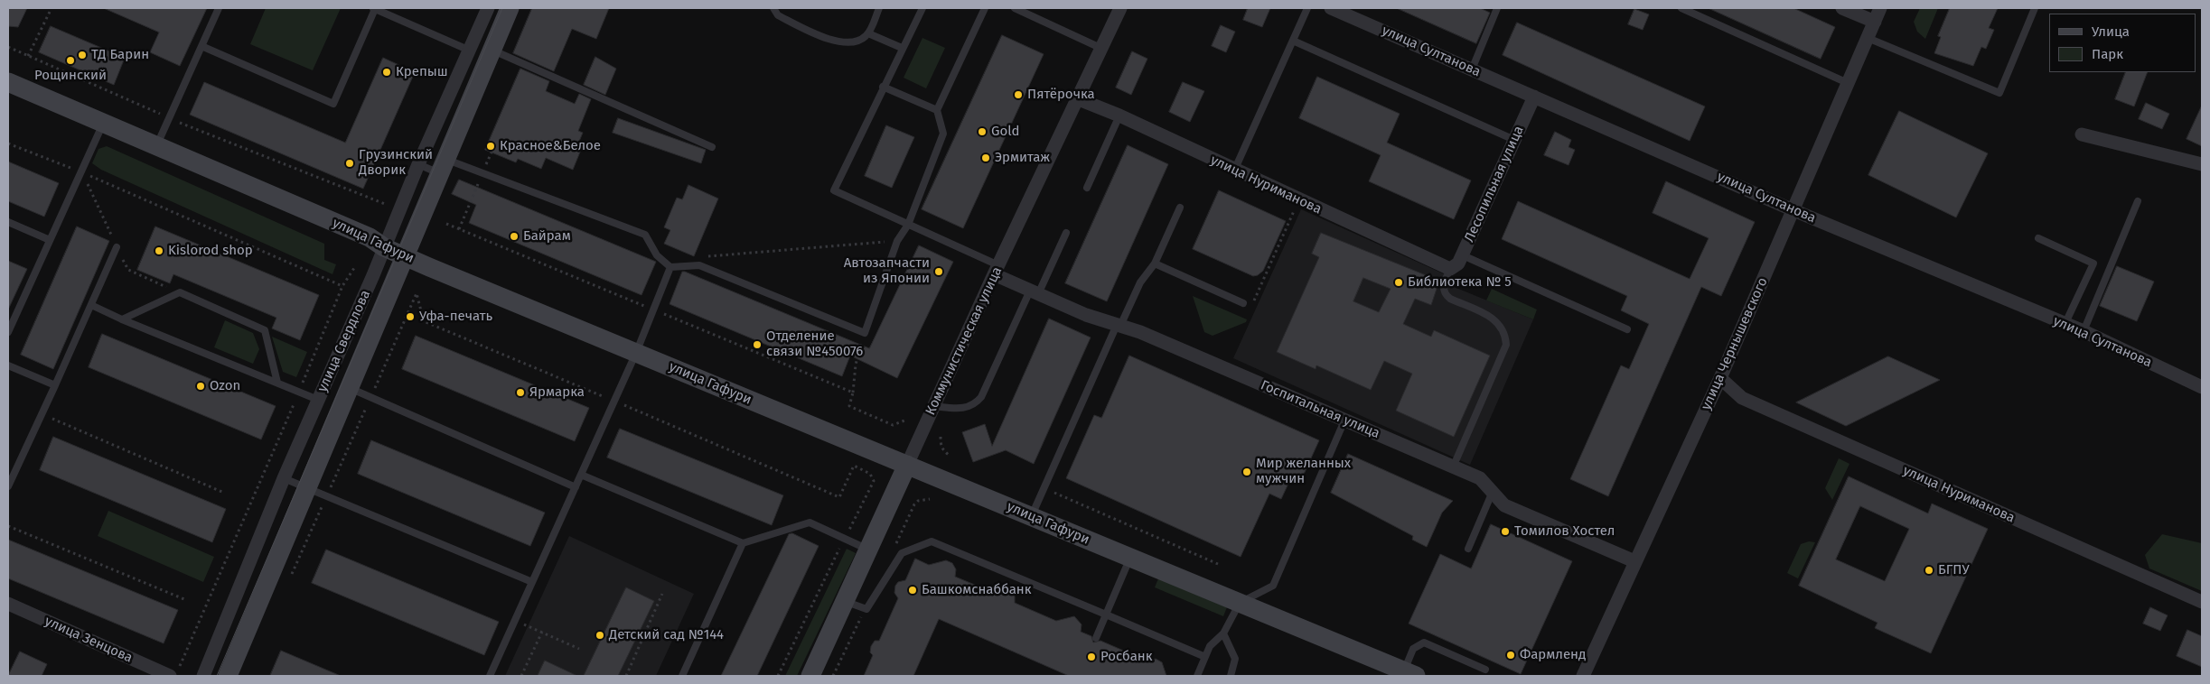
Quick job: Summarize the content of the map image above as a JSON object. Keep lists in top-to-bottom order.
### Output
{
  "streets": {
    "street": [
      "улица Султанова",
      "Лесопильная улица",
      "улица Нуриманова",
      "улица Гафури",
      "улица Свердлова",
      "Коммунистическая улица",
      "улица Чернышевского",
      "Госпитальная улица",
      "улица Зенцова"
    ]
  },
  "crossings": [
    ["улица Султанова", "Лесопильная улица"],
    ["улица Султанова", "улица Чернышевского"],
    ["Лесопильная улица", "улица Нуриманова"],
    ["улица Нуриманова", "Коммунистическая улица"],
    ["улица Нуриманова", "улица Чернышевского"],
    ["улица Гафури", "улица Свердлова"],
    ["улица Гафури", "Коммунистическая улица"],
    ["Коммунистическая улица", "Госпитальная улица"],
    ["улица Чернышевского", "Госпитальная улица"]
  ],
  "places": [
    "ТД Барин",
    "Рощинский",
    "Крепыш",
    "Пятёрочка",
    "Gold",
    "Красное&Белое",
    "Эрмитаж",
    "Грузинский Дворик",
    "Байрам",
    "Kislorod shop",
    "Автозапчасти из Японии",
    "Библиотека № 5",
    "Уфа-печать",
    "Отделение связи №450076",
    "Ozon",
    "Ярмарка",
    "Мир желанных мужчин",
    "Томилов Хостел",
    "БГПУ",
    "Башкомснаббанк",
    "Детский сад №144",
    "Фармленд",
    "Росбанк"
  ],
  "legend": ["Улица", "Парк"]
}
